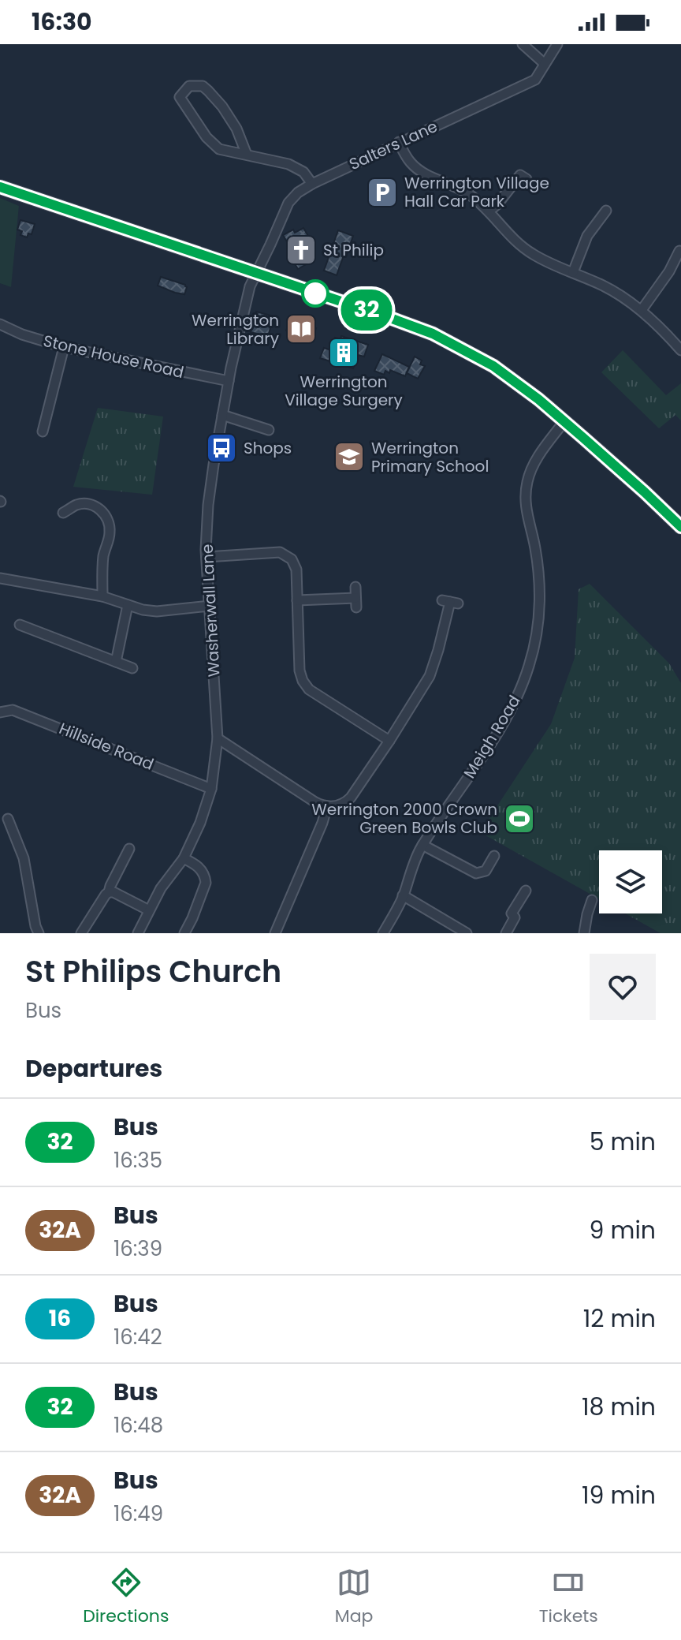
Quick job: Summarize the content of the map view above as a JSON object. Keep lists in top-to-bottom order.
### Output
{
  "streets": {
    "street": [
      "Salters Lane",
      "Stone House Road",
      "Washerwall Lane",
      "Meigh Road",
      "Hillside Road"
    ]
  },
  "crossings": [
    ["Salters Lane", "Washerwall Lane"],
    ["Stone House Road", "Washerwall Lane"],
    ["Washerwall Lane", "Hillside Road"]
  ],
  "places": {
    "parking": ["Werrington Village Hall Car Park"],
    "church": ["St Philip"],
    "library": ["Werrington Library"],
    "building": ["Werrington Village Surgery"],
    "bus stop": ["Shops"],
    "school or university": ["Werrington Primary School"],
    "sports": ["Werrington 2000 Crown Green Bowls Club"]
  },
  "lines": ["bus line 32"],
  "page": {
    "status": "16:30",
    "on_map": "32",
    "heading": [
      ["St Philips Church", "Bus"],
      "Departures"
    ],
    "list": [
      {
        "mark": "32",
        "name": "Bus",
        "note": "16:35",
        "value": "5 min"
      },
      {
        "mark": "32A",
        "name": "Bus",
        "note": "16:39",
        "value": "9 min"
      },
      {
        "mark": "16",
        "name": "Bus",
        "note": "16:42",
        "value": "12 min"
      },
      {
        "mark": "32",
        "name": "Bus",
        "note": "16:48",
        "value": "18 min"
      },
      {
        "mark": "32A",
        "name": "Bus",
        "note": "16:49",
        "value": "19 min"
      }
    ],
    "tabs": ["Directions", "Map", "Tickets"]
  }
}
